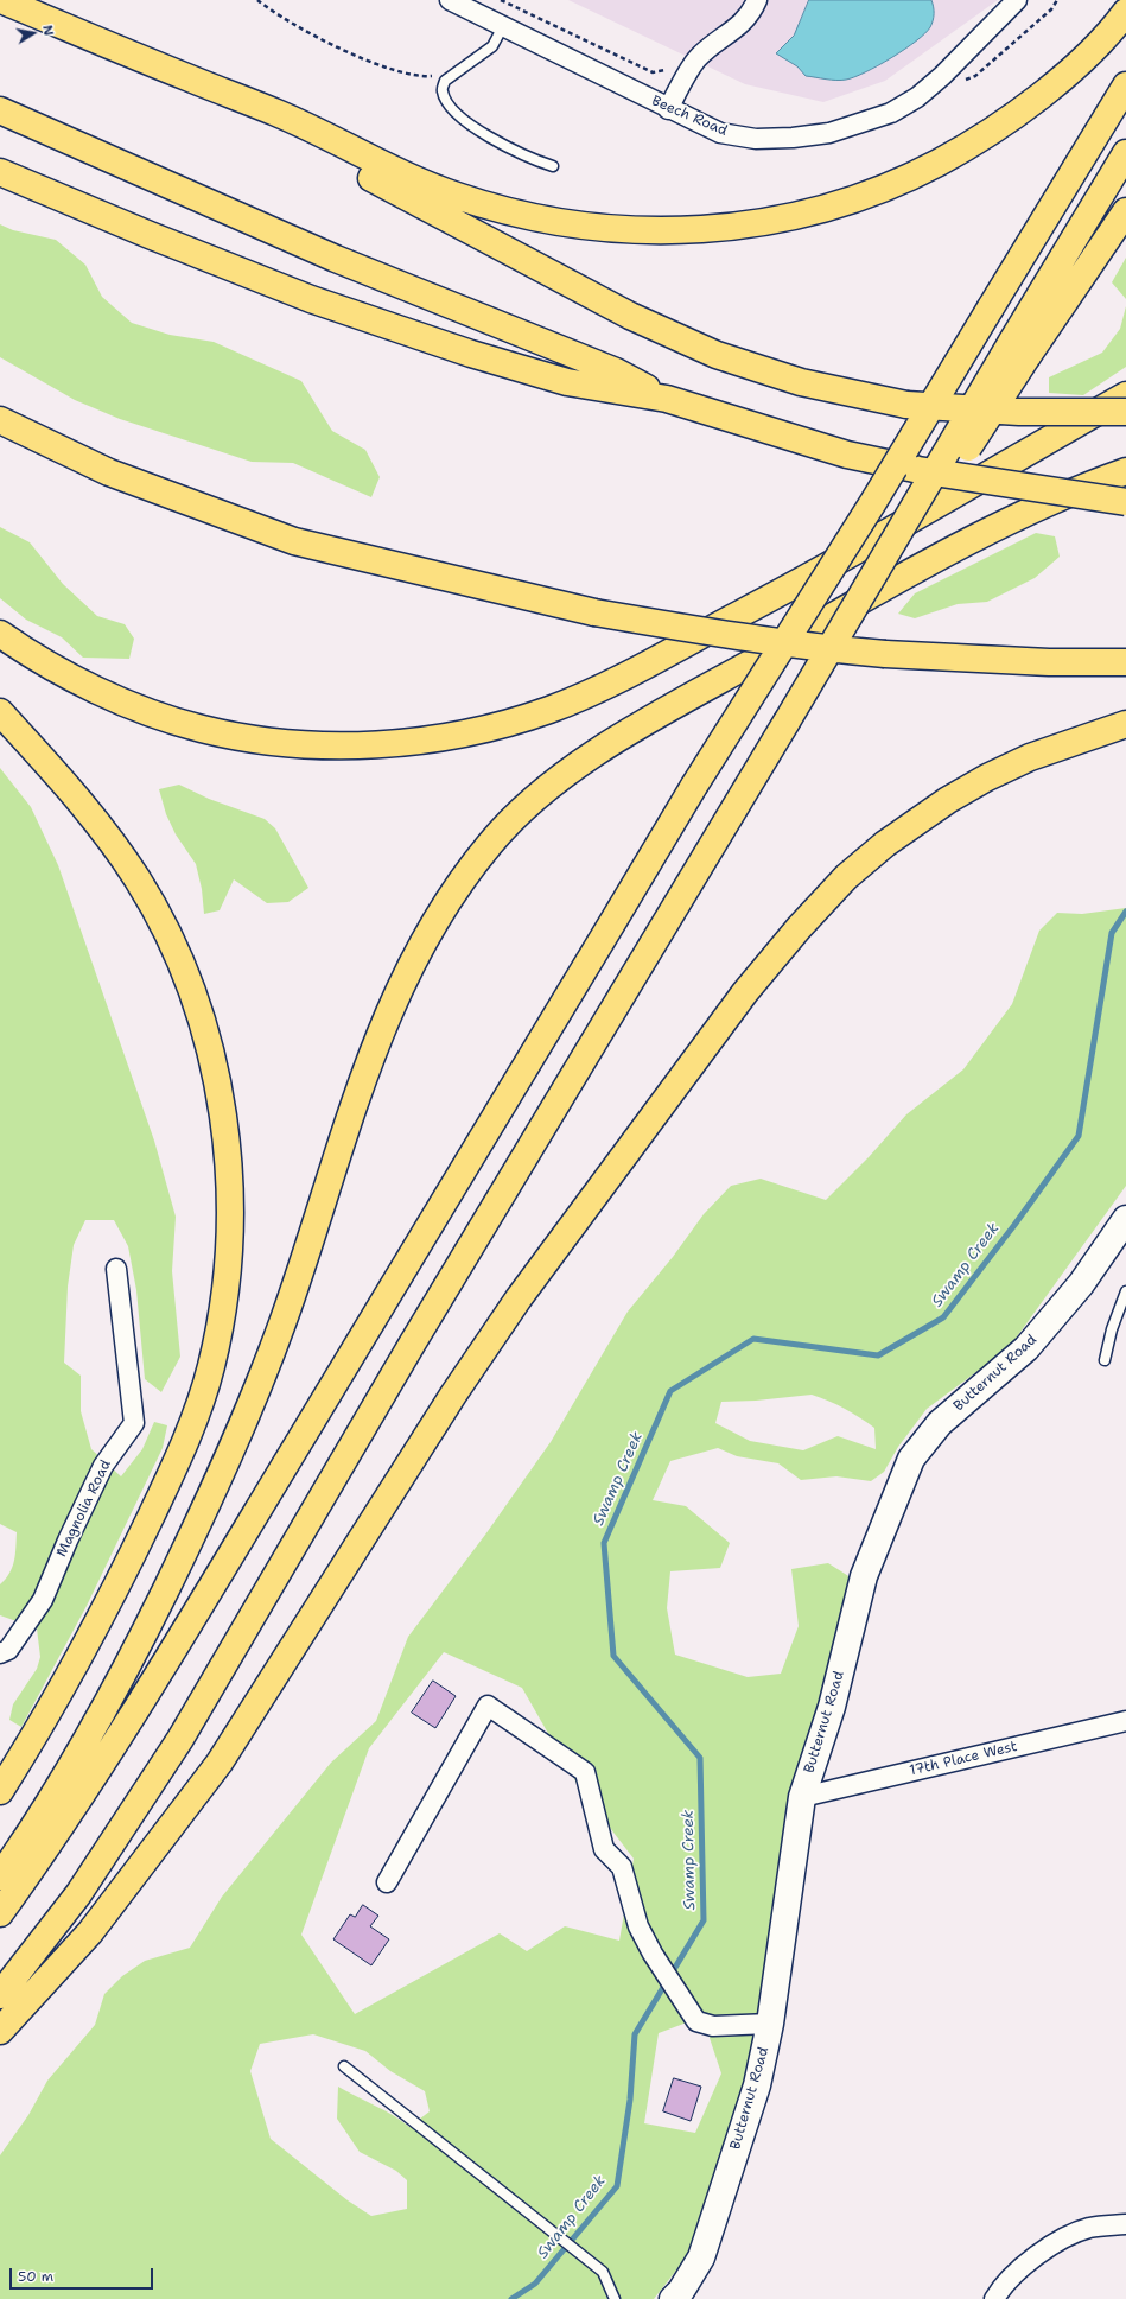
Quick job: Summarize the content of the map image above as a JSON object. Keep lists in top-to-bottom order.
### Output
{
  "streets": {
    "street": [
      "Beech Road",
      "Butternut Road",
      "Magnolia Road",
      "17th Place West"
    ]
  },
  "crossings": [
    ["Butternut Road", "17th Place West"]
  ],
  "water": ["Swamp Creek"],
  "scale_bar": "50 m",
  "north": "right"
}
